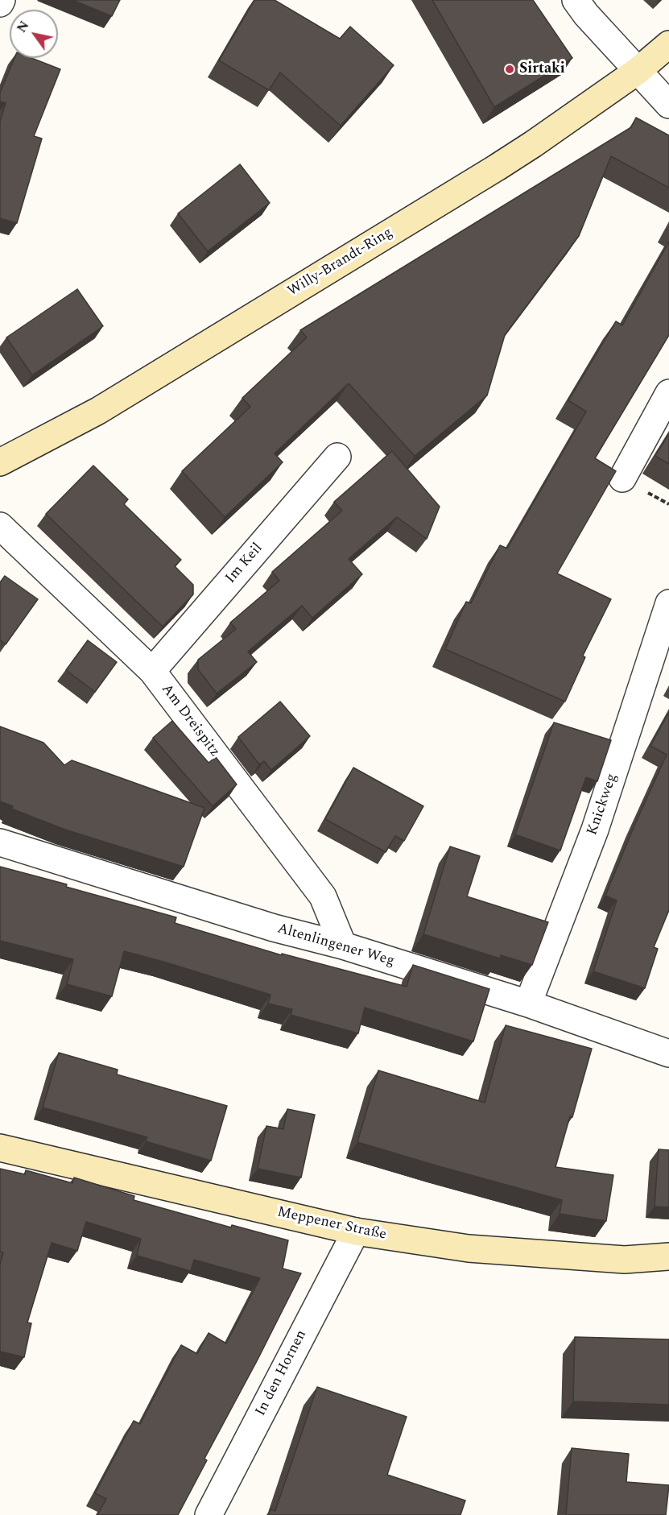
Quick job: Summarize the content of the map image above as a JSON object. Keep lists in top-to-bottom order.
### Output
{
  "streets": {
    "main road": ["Willy-Brandt-Ring", "Meppener Straße"],
    "street": [
      "Im Keil",
      "Am Dreispitz",
      "Knickweg",
      "Altenlingener Weg",
      "In den Hornen"
    ]
  },
  "crossings": [
    ["Im Keil", "Am Dreispitz"],
    ["Am Dreispitz", "Altenlingener Weg"],
    ["Knickweg", "Altenlingener Weg"],
    ["Meppener Straße", "In den Hornen"]
  ],
  "places": ["Sirtaki"],
  "north": "top left"
}
